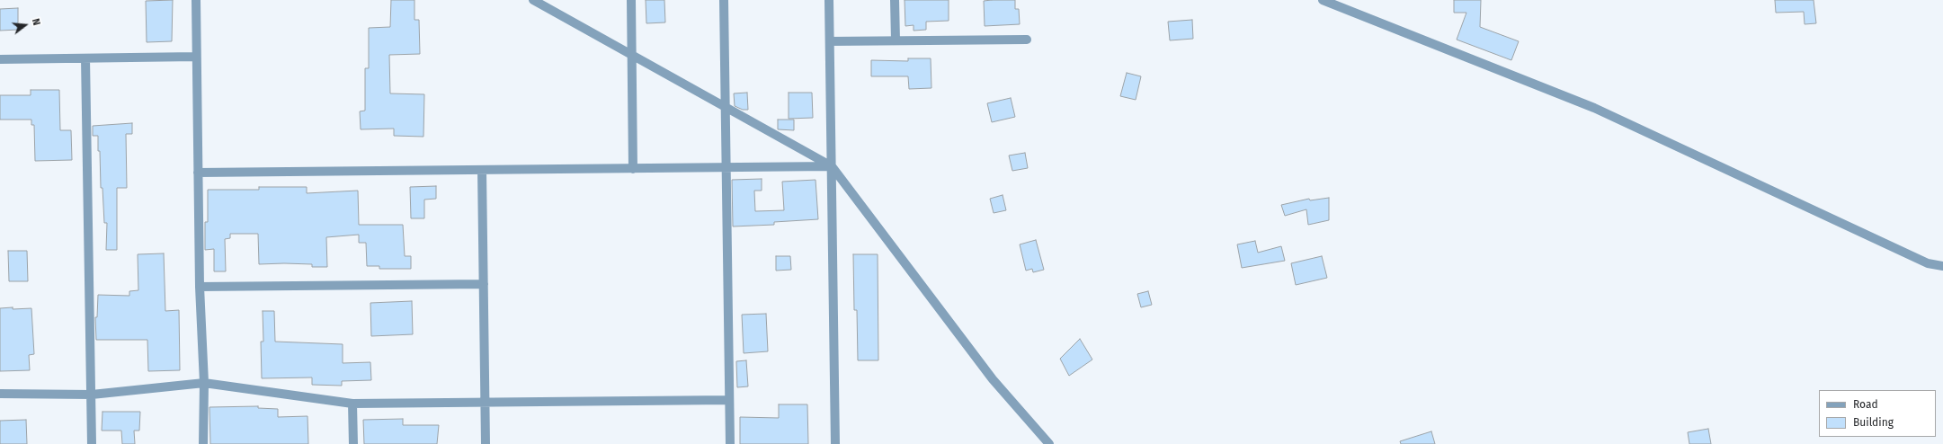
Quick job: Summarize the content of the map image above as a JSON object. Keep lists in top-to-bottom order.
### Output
{
  "legend": ["Road", "Building"],
  "north": "right"
}
